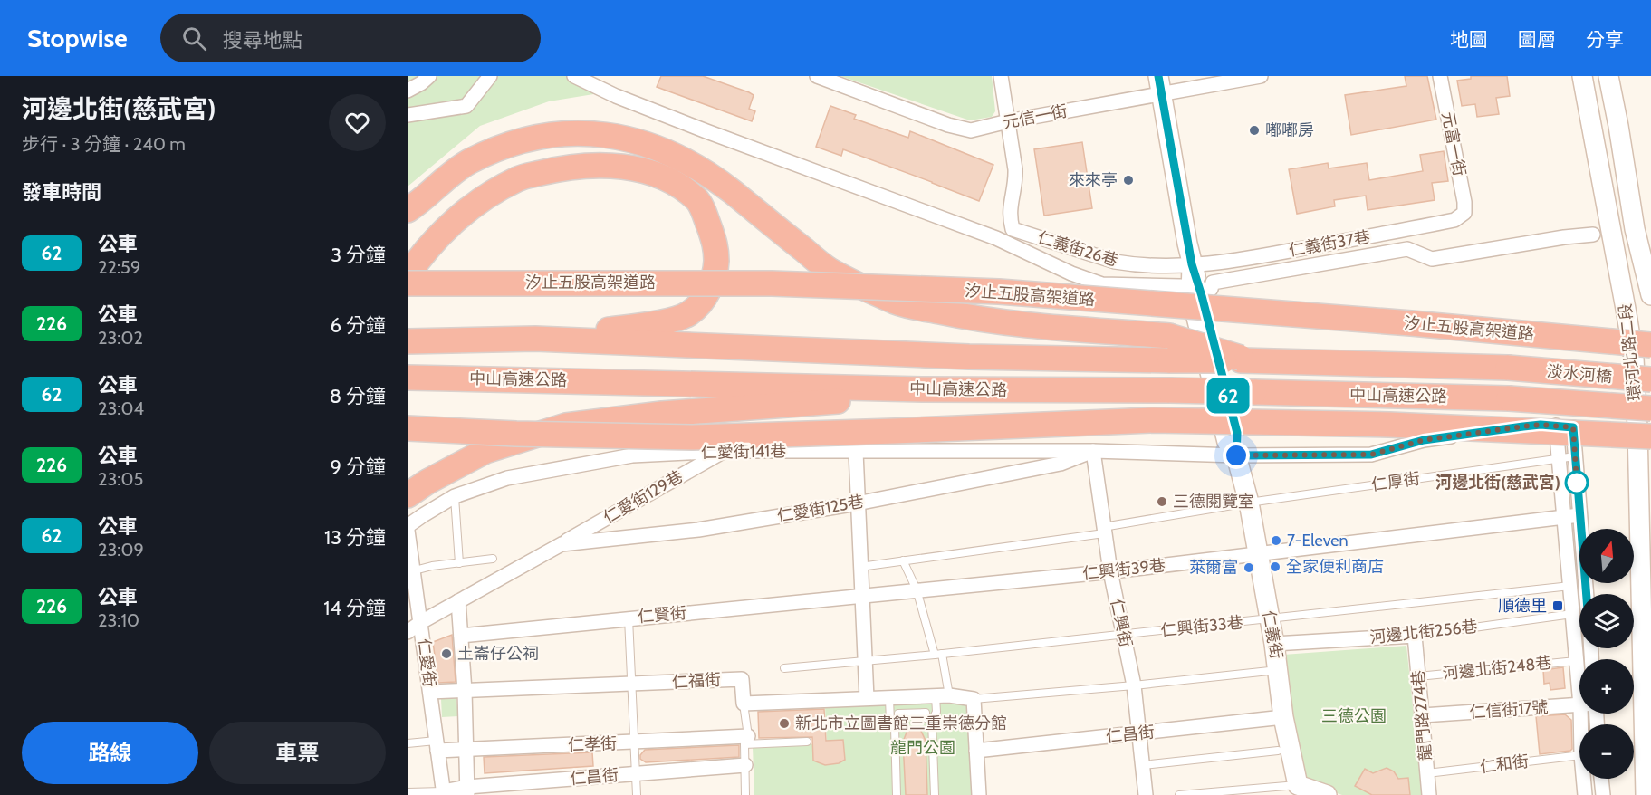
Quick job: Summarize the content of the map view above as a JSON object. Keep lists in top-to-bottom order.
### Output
{
  "streets": {
    "highway": ["汐止五股高架道路", "淡水河橋", "中山高速公路"],
    "main road": ["環河北路二段", "仁義街"],
    "street": [
      "元信一街",
      "元富一街",
      "仁義街37巷",
      "仁義街26巷",
      "仁愛街141巷",
      "仁愛街129巷",
      "仁愛街125巷",
      "仁興街39巷",
      "仁賢街",
      "仁興街",
      "河邊北街256巷",
      "仁愛街",
      "仁福街",
      "仁信街17號",
      "龍門路274巷",
      "仁昌街",
      "仁孝街"
    ],
    "lane": [
      "仁厚街",
      "仁興街33巷",
      "河邊北街248巷",
      "仁和街"
    ]
  },
  "crossings": [
    ["元信一街", "仁義街26巷"],
    ["元信一街", "仁義街"],
    ["元富一街", "仁義街37巷"],
    ["仁義街37巷", "仁義街26巷"],
    ["仁義街37巷", "仁義街"],
    ["仁義街26巷", "仁義街"],
    ["汐止五股高架道路", "環河北路二段"],
    ["環河北路二段", "仁愛街125巷"],
    ["淡水河橋", "中山高速公路"],
    ["仁愛街141巷", "仁愛街129巷"],
    ["仁愛街141巷", "仁愛街125巷"],
    ["仁愛街141巷", "仁興街"],
    ["仁厚街", "仁興街"],
    ["仁厚街", "仁義街"],
    ["仁愛街129巷", "仁愛街125巷"],
    ["仁愛街125巷", "仁興街"],
    ["仁愛街125巷", "仁義街"],
    ["仁愛街125巷", "仁愛街"],
    ["仁興街39巷", "仁賢街"],
    ["仁興街39巷", "仁興街"],
    ["仁興街39巷", "仁義街"],
    ["仁興街", "仁興街33巷"],
    ["仁興街", "仁昌街"],
    ["仁興街33巷", "仁義街"],
    ["河邊北街256巷", "仁義街"],
    ["河邊北街256巷", "龍門路274巷"],
    ["仁義街", "仁昌街"],
    ["仁愛街", "仁福街"],
    ["仁愛街", "仁昌街"],
    ["仁愛街", "仁孝街"],
    ["河邊北街248巷", "龍門路274巷"],
    ["仁信街17號", "龍門路274巷"],
    ["龍門路274巷", "仁和街"]
  ],
  "parks": ["三德公園", "龍門公園"],
  "places": {
    "other": [
      "嘟嘟房",
      "來來亭",
      "河邊北街(慈武宮)",
      "三德閱覽室",
      "7-Eleven",
      "全家便利商店",
      "萊爾富",
      "土崙仔公祠",
      "新北市立圖書館三重崇德分館"
    ],
    "transit": ["順德里"]
  },
  "lines": ["bus line 62"],
  "north": "top",
  "page": {
    "header": "Stopwise",
    "search": "搜尋地點",
    "nav": ["地圖", "圖層", "分享"],
    "heading": [
      ["河邊北街(慈武宮)", "步行 · 3 分鐘 · 240 m"],
      "發車時間"
    ],
    "on_map": "62",
    "list": [
      {
        "mark": "62",
        "name": "公車",
        "note": "22:59",
        "value": "3 分鐘"
      },
      {
        "mark": "226",
        "name": "公車",
        "note": "23:02",
        "value": "6 分鐘"
      },
      {
        "mark": "62",
        "name": "公車",
        "note": "23:04",
        "value": "8 分鐘"
      },
      {
        "mark": "226",
        "name": "公車",
        "note": "23:05",
        "value": "9 分鐘"
      },
      {
        "mark": "62",
        "name": "公車",
        "note": "23:09",
        "value": "13 分鐘"
      },
      {
        "mark": "226",
        "name": "公車",
        "note": "23:10",
        "value": "14 分鐘"
      }
    ],
    "map_buttons": ["+", "−"],
    "buttons": ["路線", "車票"]
  }
}
